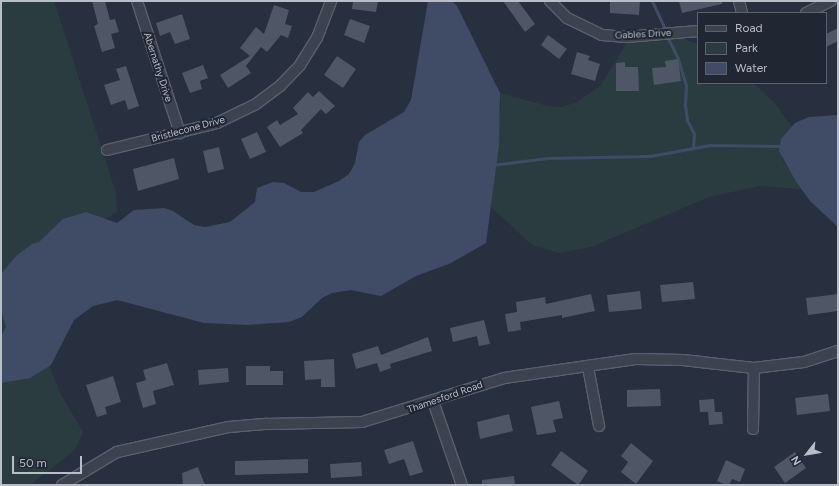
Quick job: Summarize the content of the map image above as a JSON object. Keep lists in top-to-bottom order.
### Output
{
  "streets": {
    "street": [
      "Gables Drive",
      "Abernathy Drive",
      "Bristlecone Drive",
      "Thamesford Road"
    ]
  },
  "crossings": [
    ["Abernathy Drive", "Bristlecone Drive"]
  ],
  "legend": ["Road", "Park", "Water"],
  "scale_bar": "50 m",
  "north": "bottom left"
}
